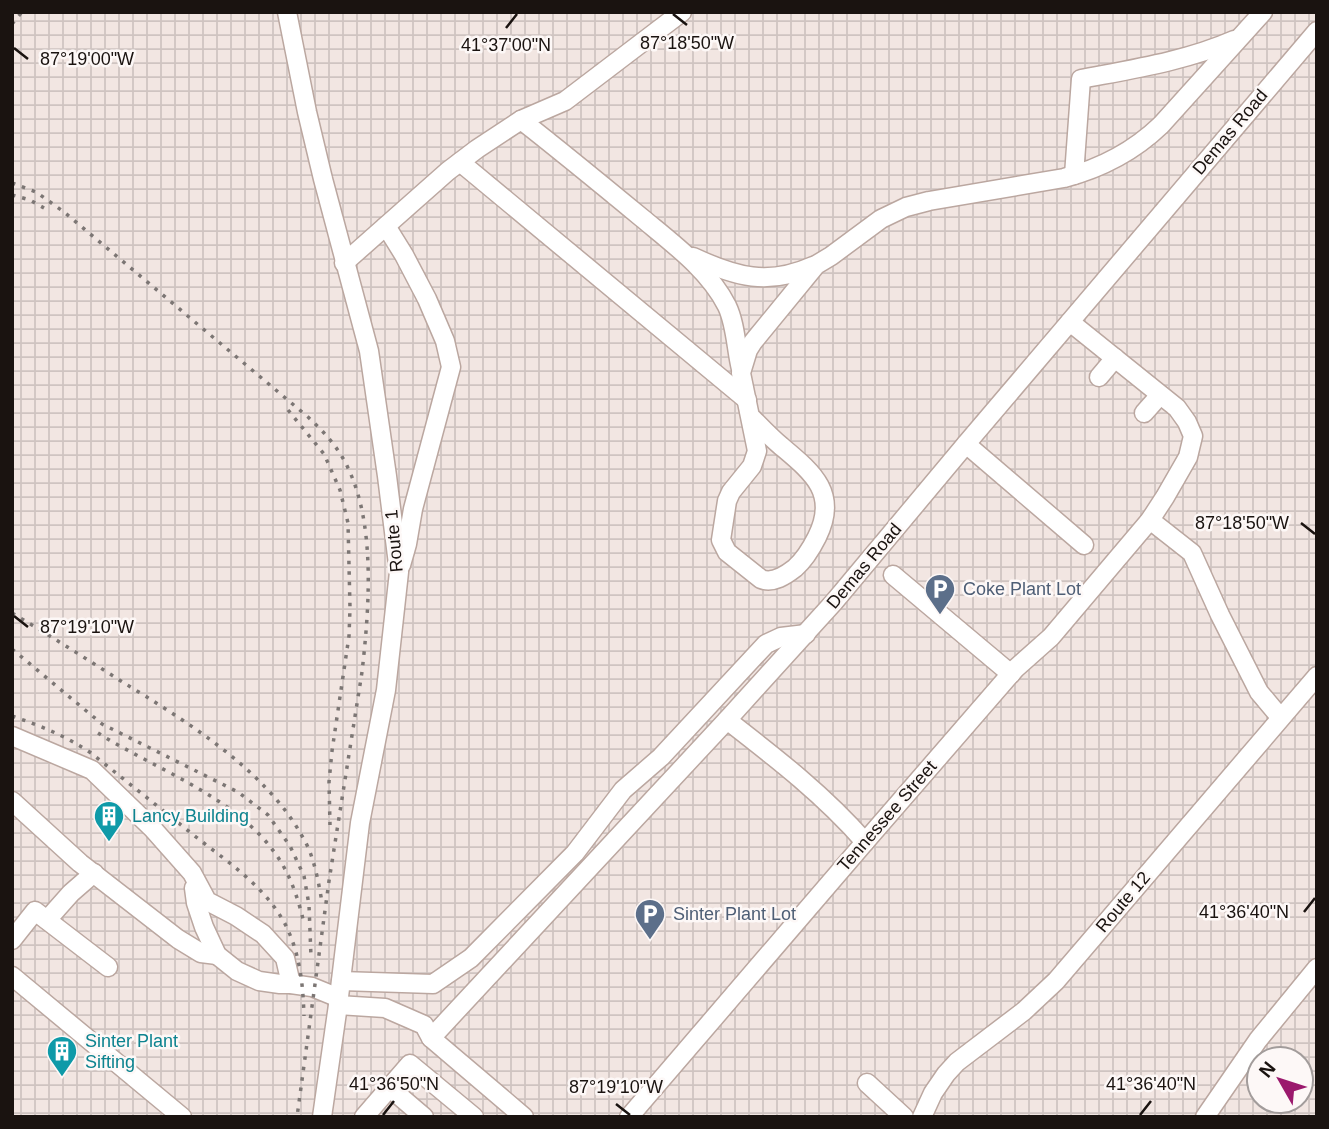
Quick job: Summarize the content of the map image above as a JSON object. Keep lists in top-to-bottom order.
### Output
{
  "streets": {
    "street": [
      "Demas Road",
      "Route 1",
      "Tennessee Street",
      "Route 12"
    ]
  },
  "places": {
    "parking": ["Coke Plant Lot", "Sinter Plant Lot"],
    "building": ["Lancy Building", "Sinter Plant Sifting"]
  },
  "north": "top left",
  "coordinates": [
    "87°18'50\"W",
    "41°37'00\"N",
    "87°19'00\"W",
    "87°19'10\"W",
    "41°36'40\"N",
    "41°36'50\"N"
  ]
}
